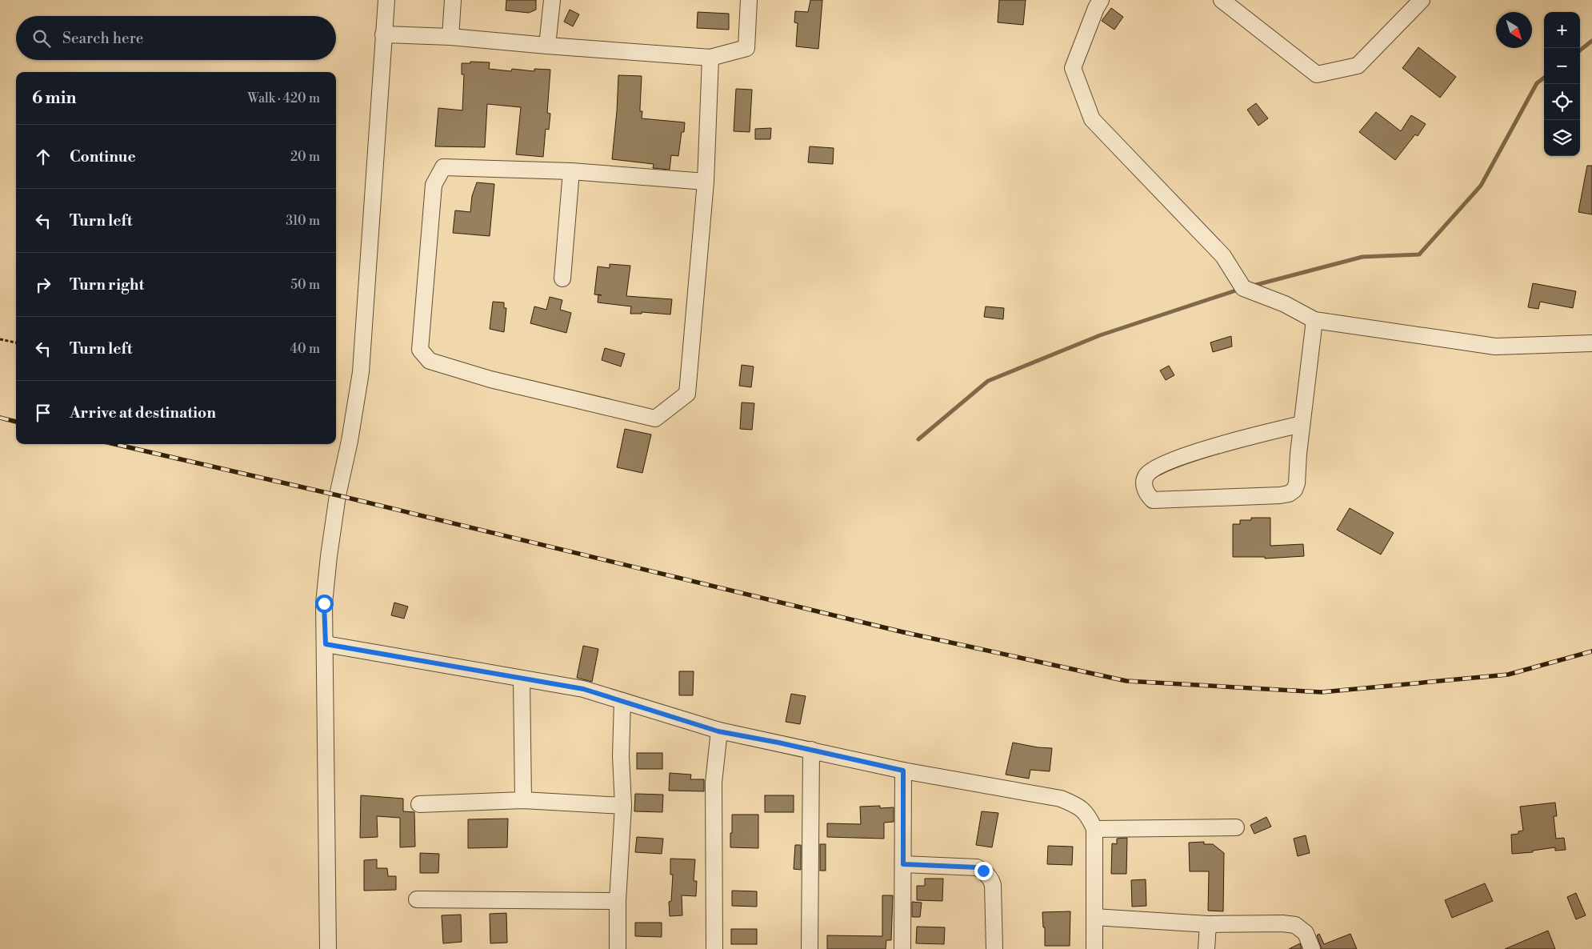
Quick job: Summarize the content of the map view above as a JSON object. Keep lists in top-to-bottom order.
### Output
{
  "north": "bottom right",
  "page": {
    "map_buttons": ["+", "−"],
    "search": "Search here",
    "heading": ["6 min", "Walk · 420 m"],
    "list": [
      ["Continue", "20 m"],
      ["Turn left", "310 m"],
      ["Turn right", "50 m"],
      ["Turn left", "40 m"],
      "Arrive at destination"
    ]
  }
}
